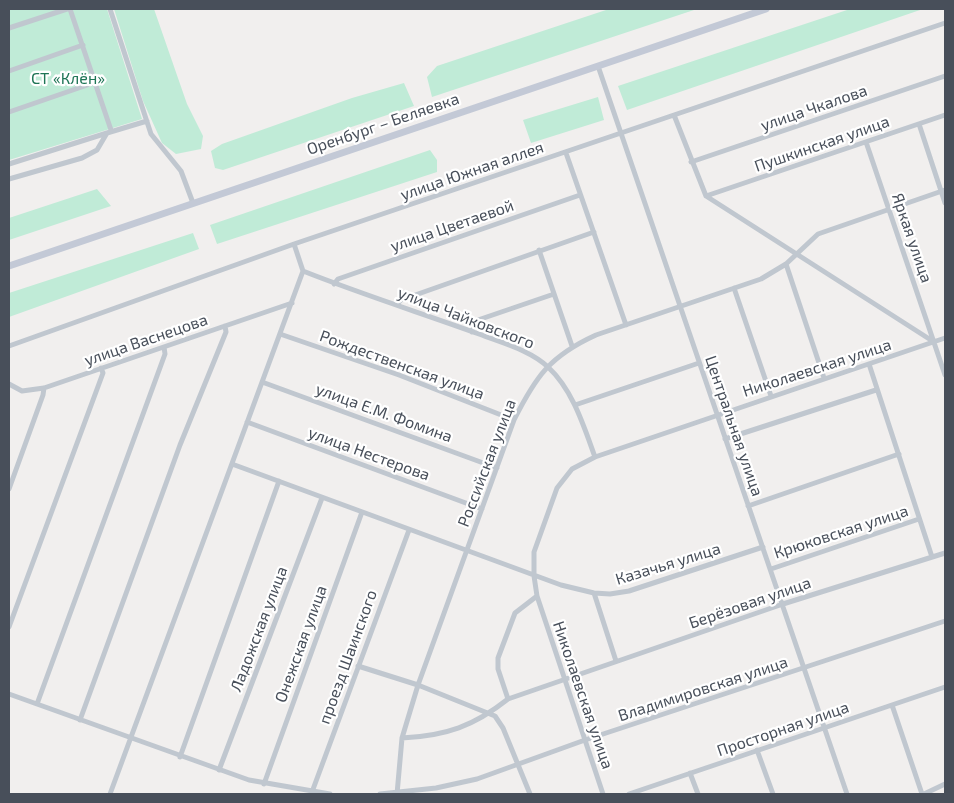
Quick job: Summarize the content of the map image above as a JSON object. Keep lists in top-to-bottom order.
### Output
{
  "streets": {
    "main road": ["Оренбург – Беляевка"],
    "street": [
      "улица Чкалова",
      "Пушкинская улица",
      "улица Южная аллея",
      "улица Цветаевой",
      "Яркая улица",
      "улица Чайковского",
      "улица Васнецова",
      "Рождественская улица",
      "Николаевская улица",
      "улица Е.М. Фомина",
      "Центральная улица",
      "улица Нестерова",
      "Российская улица",
      "Крюковская улица",
      "Казачья улица",
      "Берёзовая улица",
      "Ладожская улица",
      "Онежская улица",
      "проезд Шаинского",
      "Владимировская улица",
      "Просторная улица"
    ]
  },
  "crossings": [
    ["Оренбург – Беляевка", "Центральная улица"],
    ["Пушкинская улица", "Яркая улица"],
    ["улица Южная аллея", "Центральная улица"],
    ["улица Цветаевой", "улица Чайковского"],
    ["Яркая улица", "Николаевская улица"],
    ["Яркая улица", "Российская улица"],
    ["улица Чайковского", "Николаевская улица"],
    ["улица Чайковского", "Российская улица"],
    ["Рождественская улица", "Российская улица"],
    ["Николаевская улица", "Центральная улица"],
    ["Николаевская улица", "Казачья улица"],
    ["Николаевская улица", "Берёзовая улица"],
    ["Николаевская улица", "Владимировская улица"],
    ["улица Е.М. Фомина", "Российская улица"],
    ["Центральная улица", "Российская улица"],
    ["Центральная улица", "Крюковская улица"],
    ["Центральная улица", "Казачья улица"],
    ["Центральная улица", "Берёзовая улица"],
    ["Центральная улица", "Владимировская улица"],
    ["Центральная улица", "Просторная улица"],
    ["улица Нестерова", "Российская улица"],
    ["Российская улица", "Казачья улица"],
    ["Российская улица", "Берёзовая улица"],
    ["Российская улица", "Владимировская улица"]
  ],
  "parks": ["СТ «Клён»"]
}
